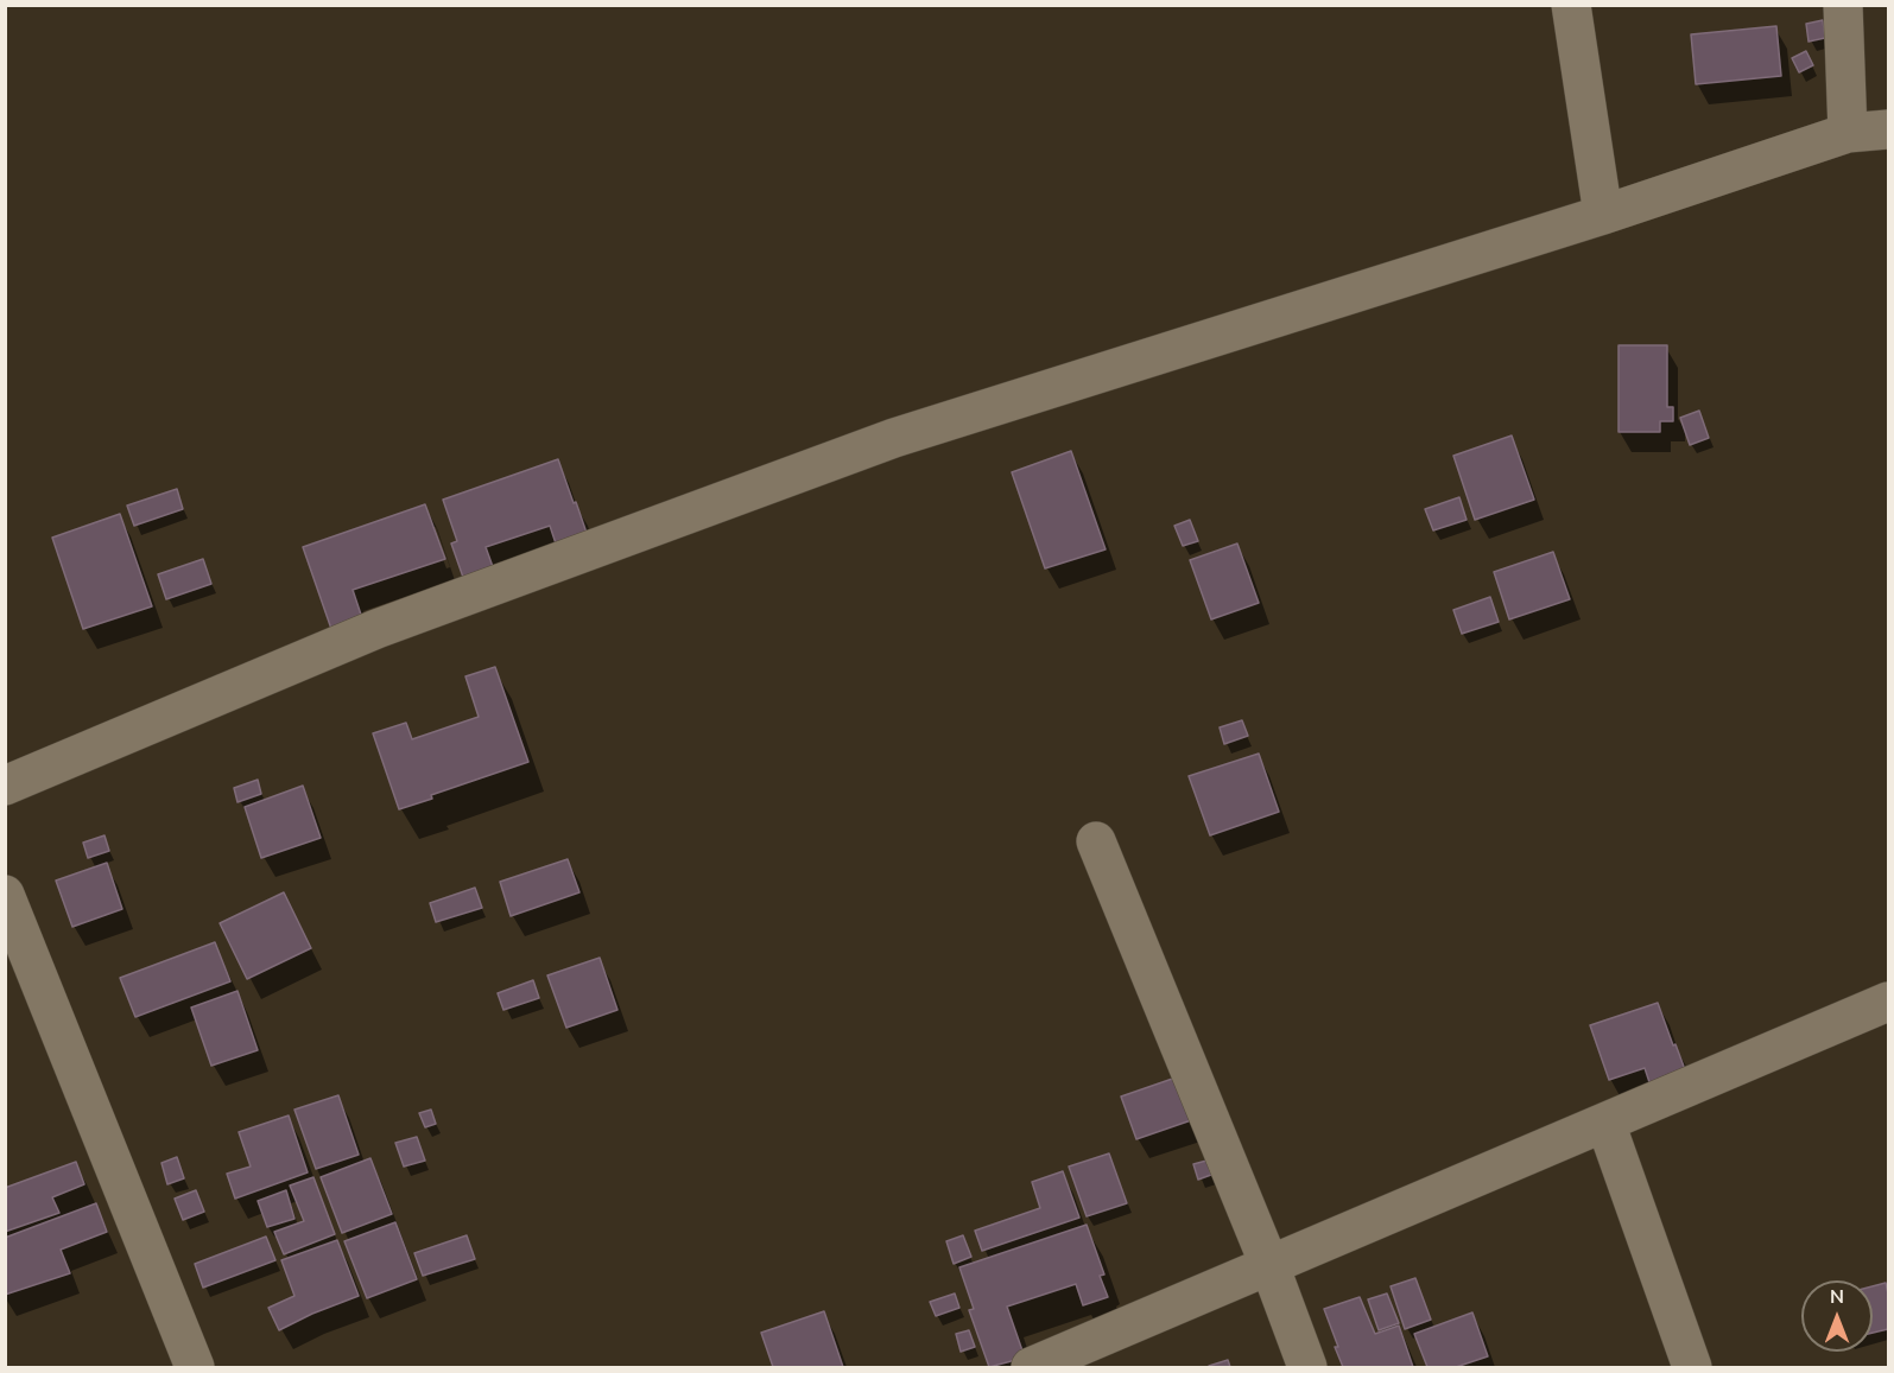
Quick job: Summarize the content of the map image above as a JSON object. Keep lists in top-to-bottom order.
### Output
{
  "north": "top"
}
